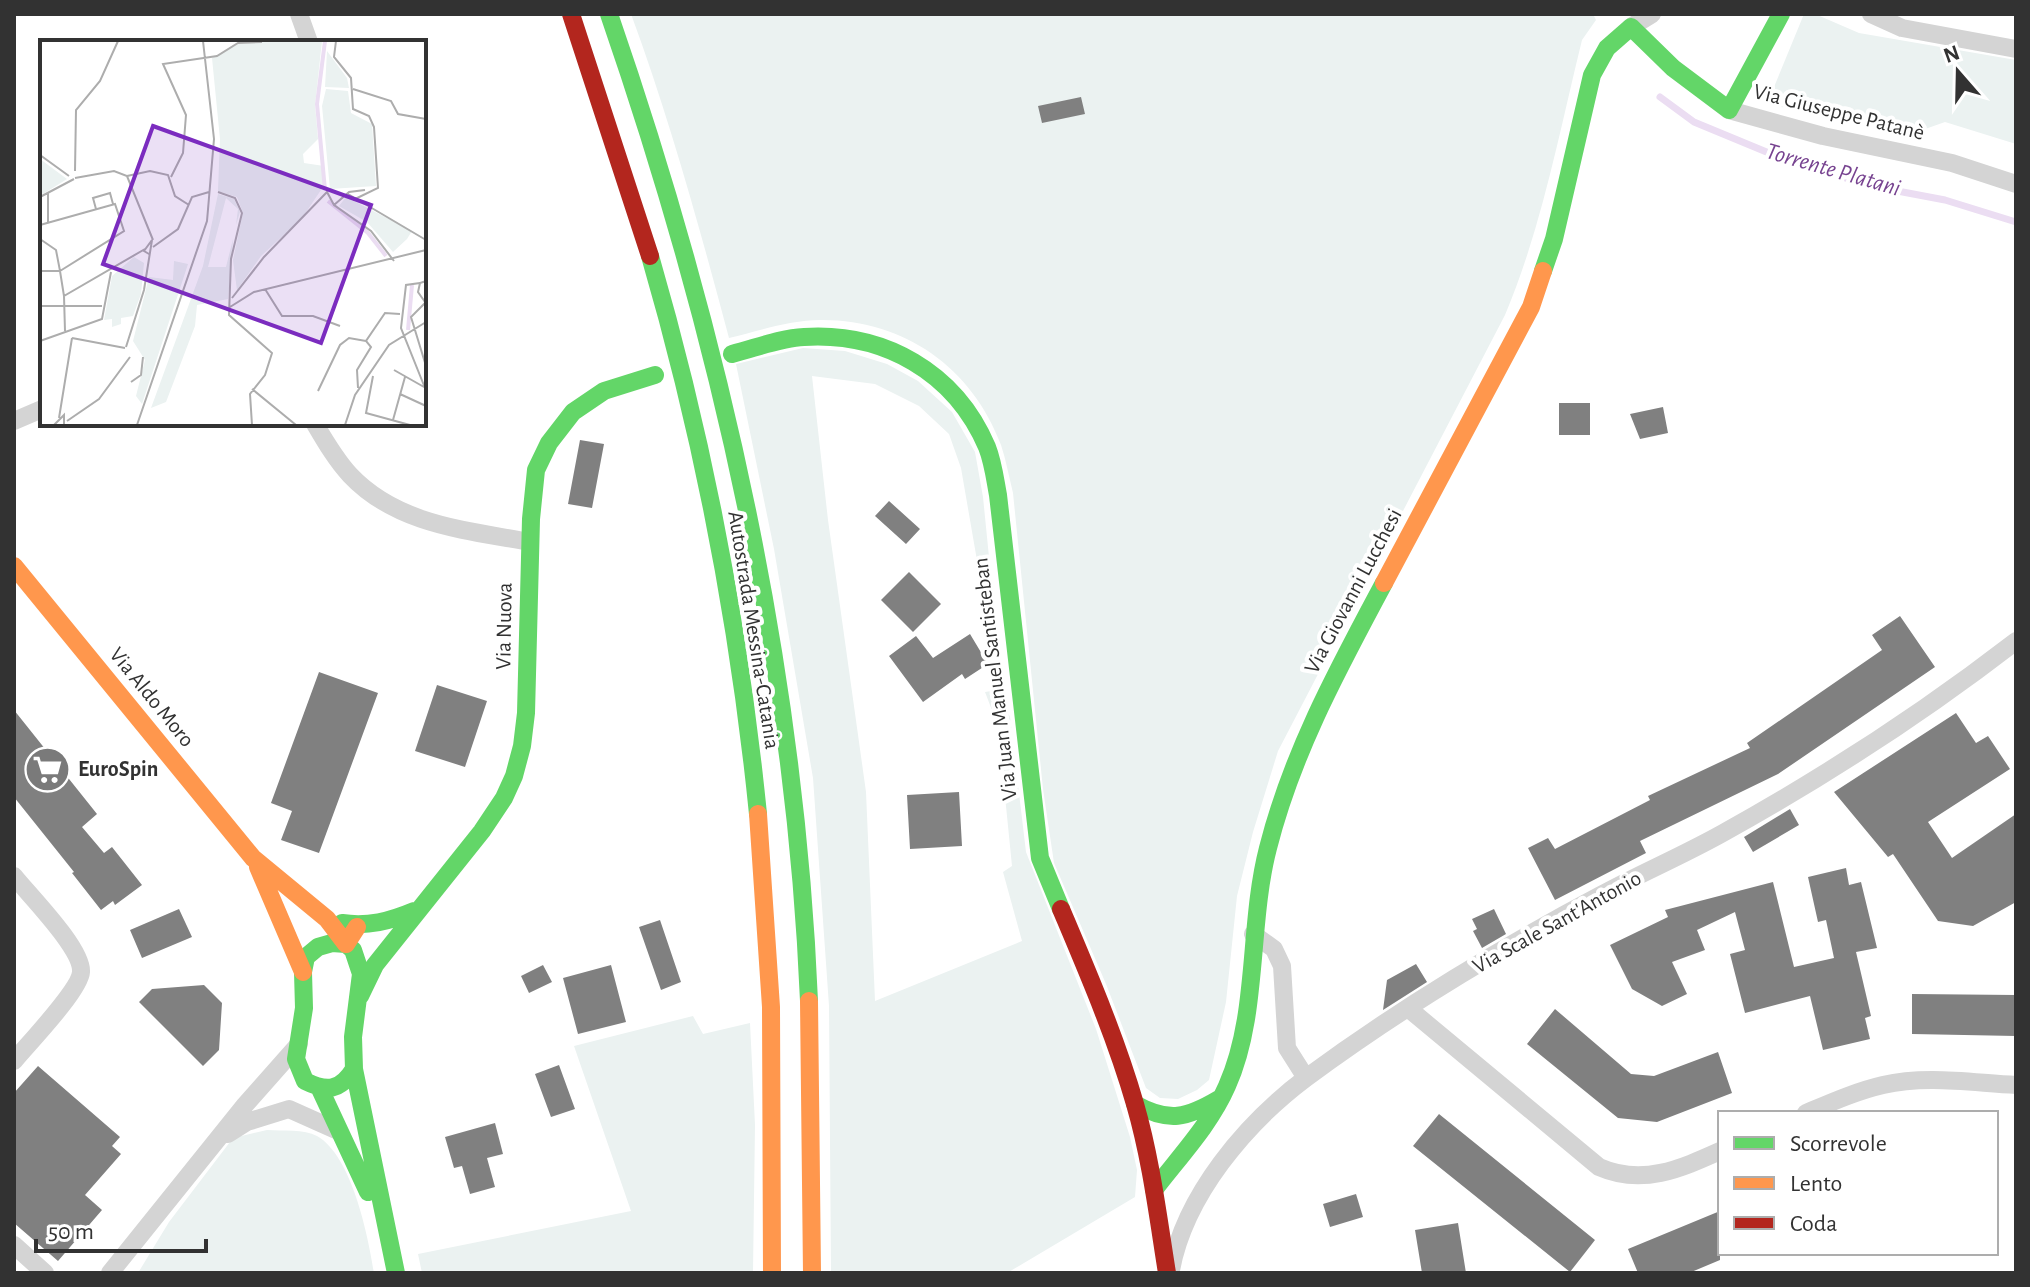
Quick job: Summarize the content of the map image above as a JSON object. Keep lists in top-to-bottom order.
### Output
{
  "streets": {
    "main road": [
      "Via Giuseppe Patanè",
      "Via Giovanni Lucchesi",
      "Via Nuova",
      "Autostrada Messina-Catania",
      "Via Juan Manuel Santisteban",
      "Via Aldo Moro"
    ],
    "street": ["Via Scale Sant'Antonio"]
  },
  "crossings": [
    ["Via Giuseppe Patanè", "Via Giovanni Lucchesi"],
    ["Via Giovanni Lucchesi", "Via Juan Manuel Santisteban"],
    ["Via Juan Manuel Santisteban", "Via Scale Sant'Antonio"]
  ],
  "water": ["Torrente Platani"],
  "places": {
    "supermarket": ["EuroSpin"]
  },
  "legend": ["Scorrevole", "Lento", "Coda"],
  "scale_bar": "50 m",
  "north": "top"
}
